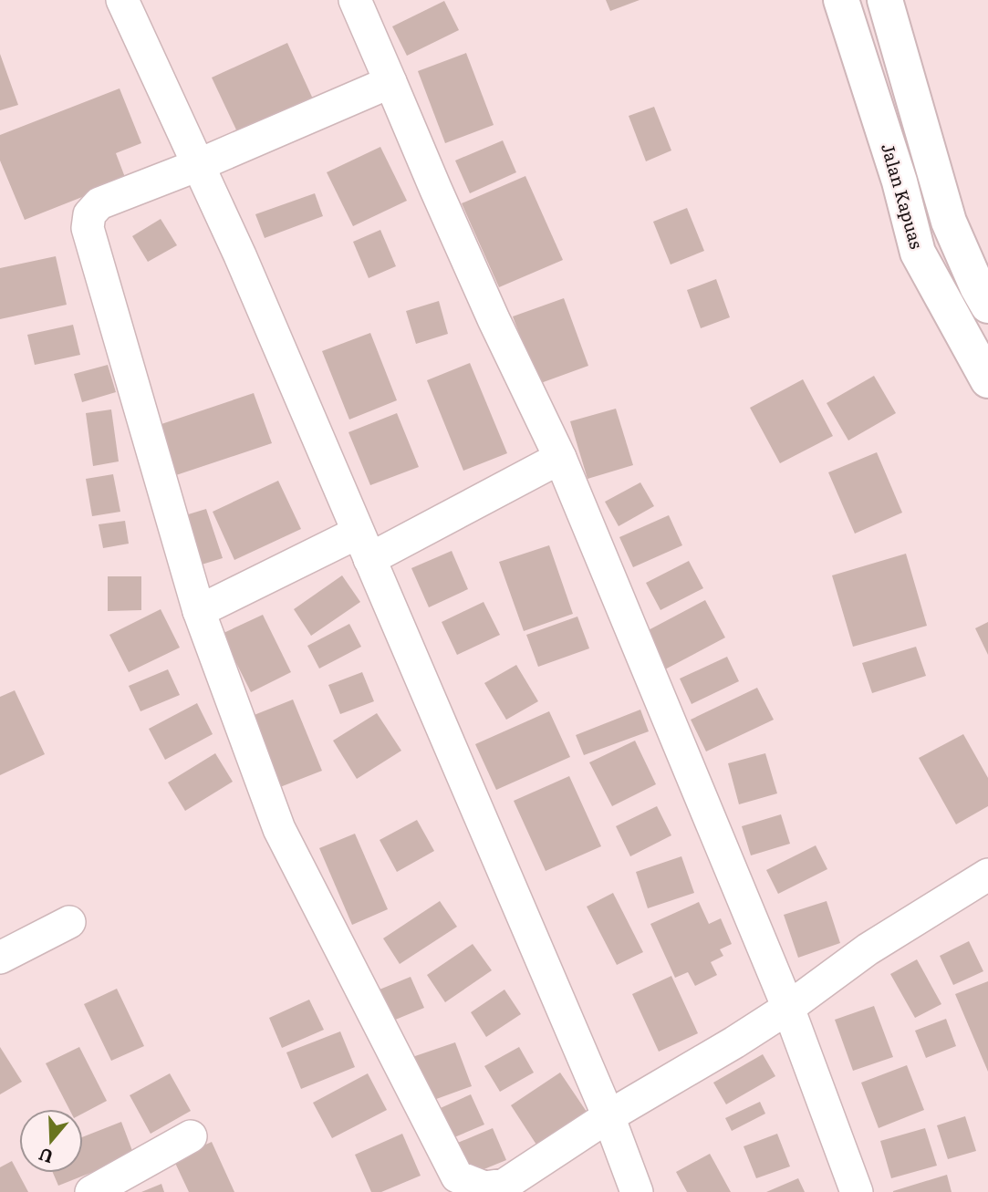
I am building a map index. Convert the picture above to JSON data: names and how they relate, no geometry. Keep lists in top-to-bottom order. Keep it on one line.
{"streets":{"street":["Jalan Kapuas"]},"north":"bottom"}
